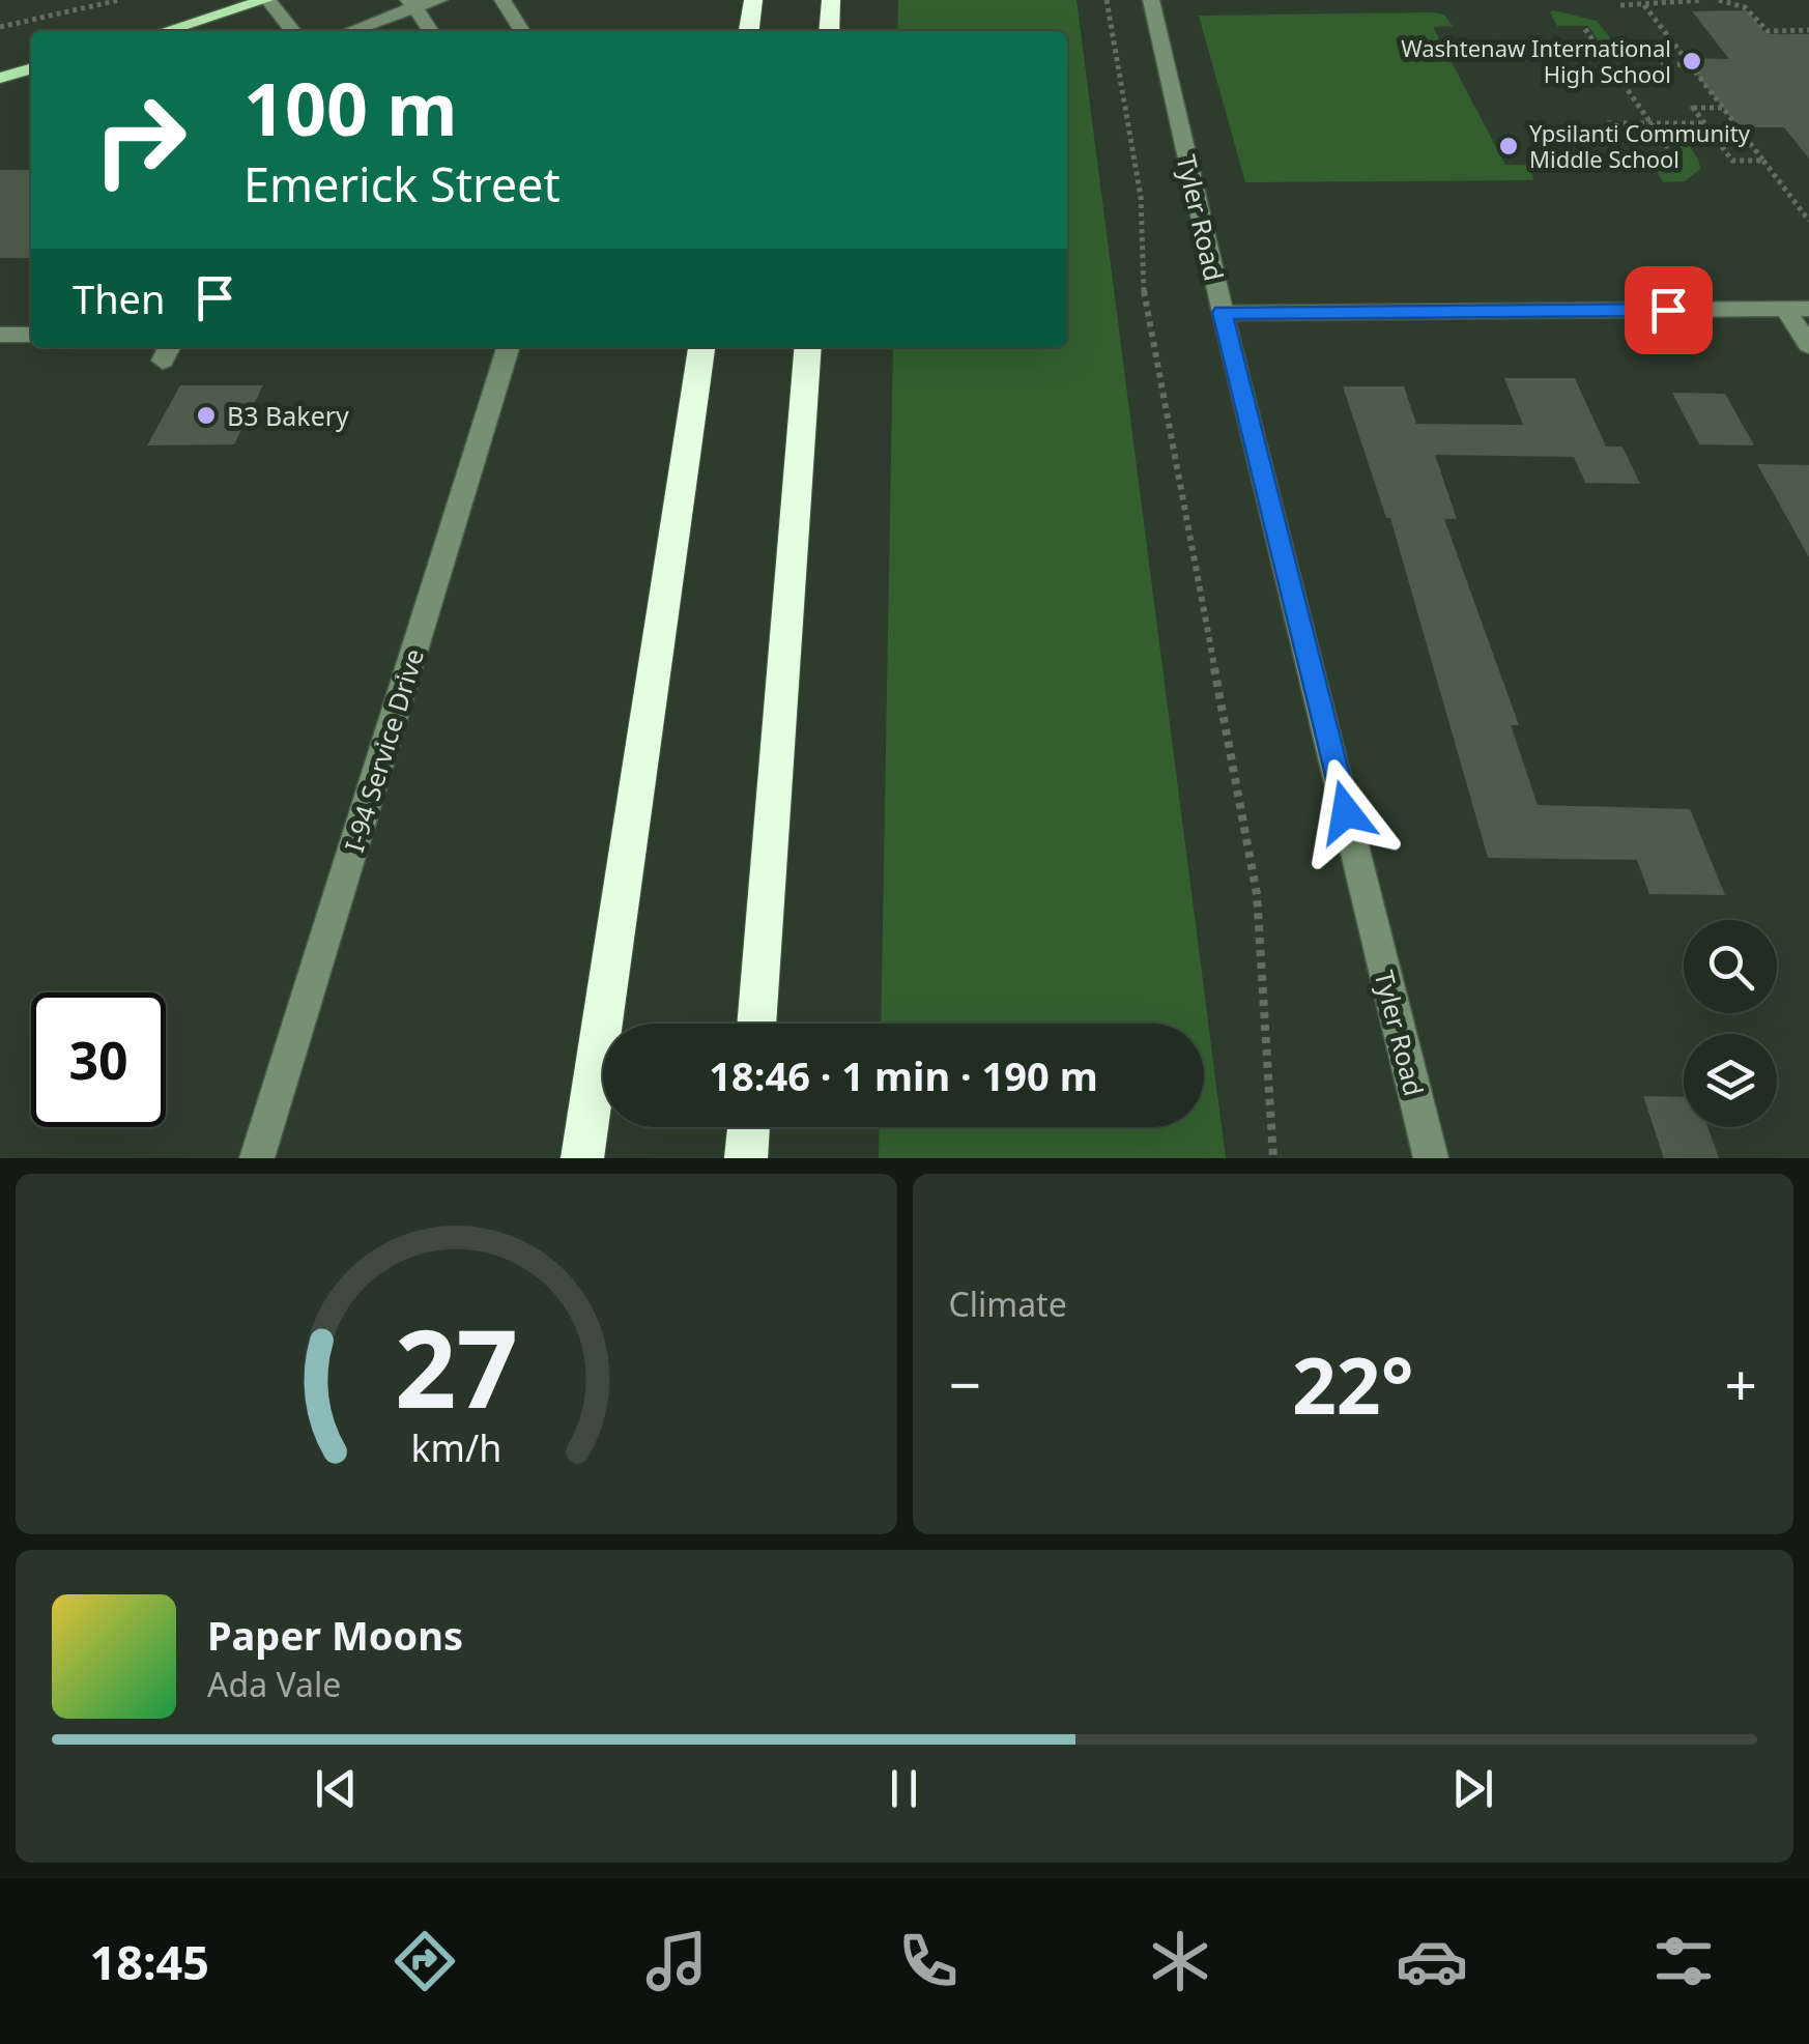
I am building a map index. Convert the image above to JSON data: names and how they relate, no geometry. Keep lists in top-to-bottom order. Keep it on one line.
{"streets":{"street":["Tyler Road","I-94 Service Drive"]},"places":["Washtenaw International High School","Ypsilanti Community Middle School","B3 Bakery"],"page":{"turn":["100 m","Emerick Street"],"then":"Then","limit":"30","trip":"18:46 · 1 min · 190 m","tile":"Climate","heat":["−","22°","+"],"song":["Paper Moons","Ada Vale"],"tabs":"18:45","gauge":["27","km/h"]}}
